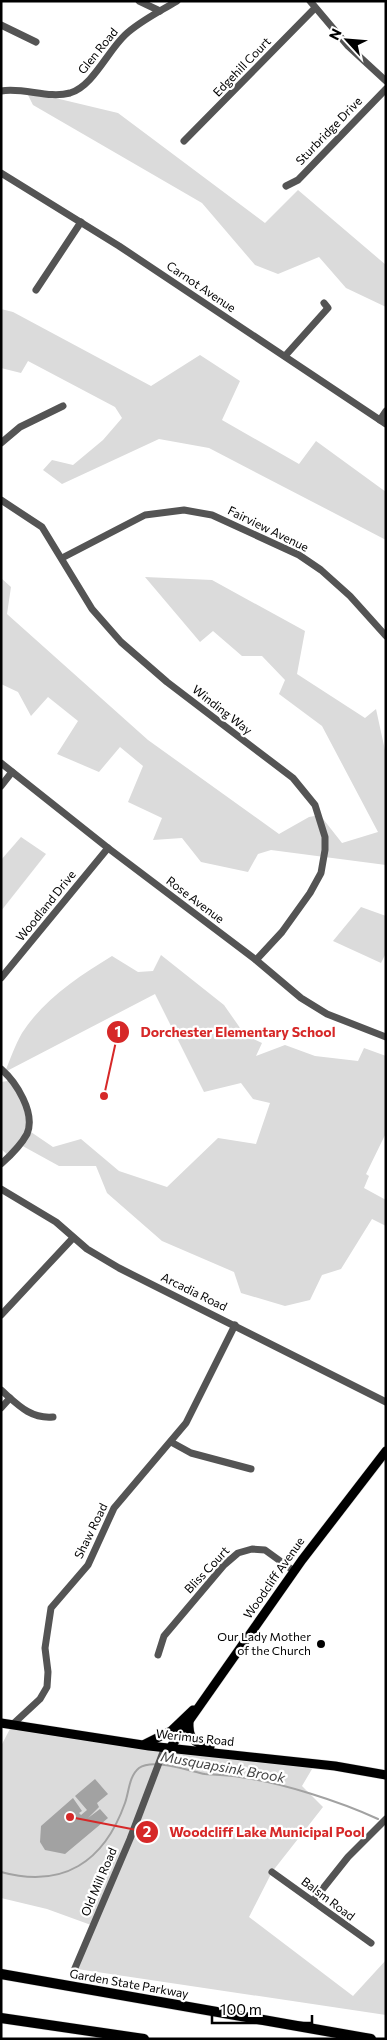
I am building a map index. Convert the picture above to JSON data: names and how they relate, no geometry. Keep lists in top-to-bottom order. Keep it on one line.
{"streets":{"highway":["Garden State Parkway"],"main road":["Woodcliff Avenue","Werimus Road"],"street":["Glen Road","Edgehill Court","Sturbridge Drive","Carnot Avenue","Fairview Avenue","Winding Way","Rose Avenue","Woodland Drive","Arcadia Road","Shaw Road","Bliss Court","Old Mill Road","Balsm Road"]},"crossings":[["Fairview Avenue","Winding Way"],["Winding Way","Rose Avenue"],["Rose Avenue","Woodland Drive"],["Arcadia Road","Shaw Road"],["Shaw Road","Werimus Road"],["Bliss Court","Woodcliff Avenue"],["Woodcliff Avenue","Werimus Road"],["Woodcliff Avenue","Old Mill Road"],["Werimus Road","Old Mill Road"]],"water":["Musquapsink Brook"],"places":["Dorchester Elementary School","Our Lady Mother of the Church","Woodcliff Lake Municipal Pool"],"scale_bar":"100 m","north":"top left"}
